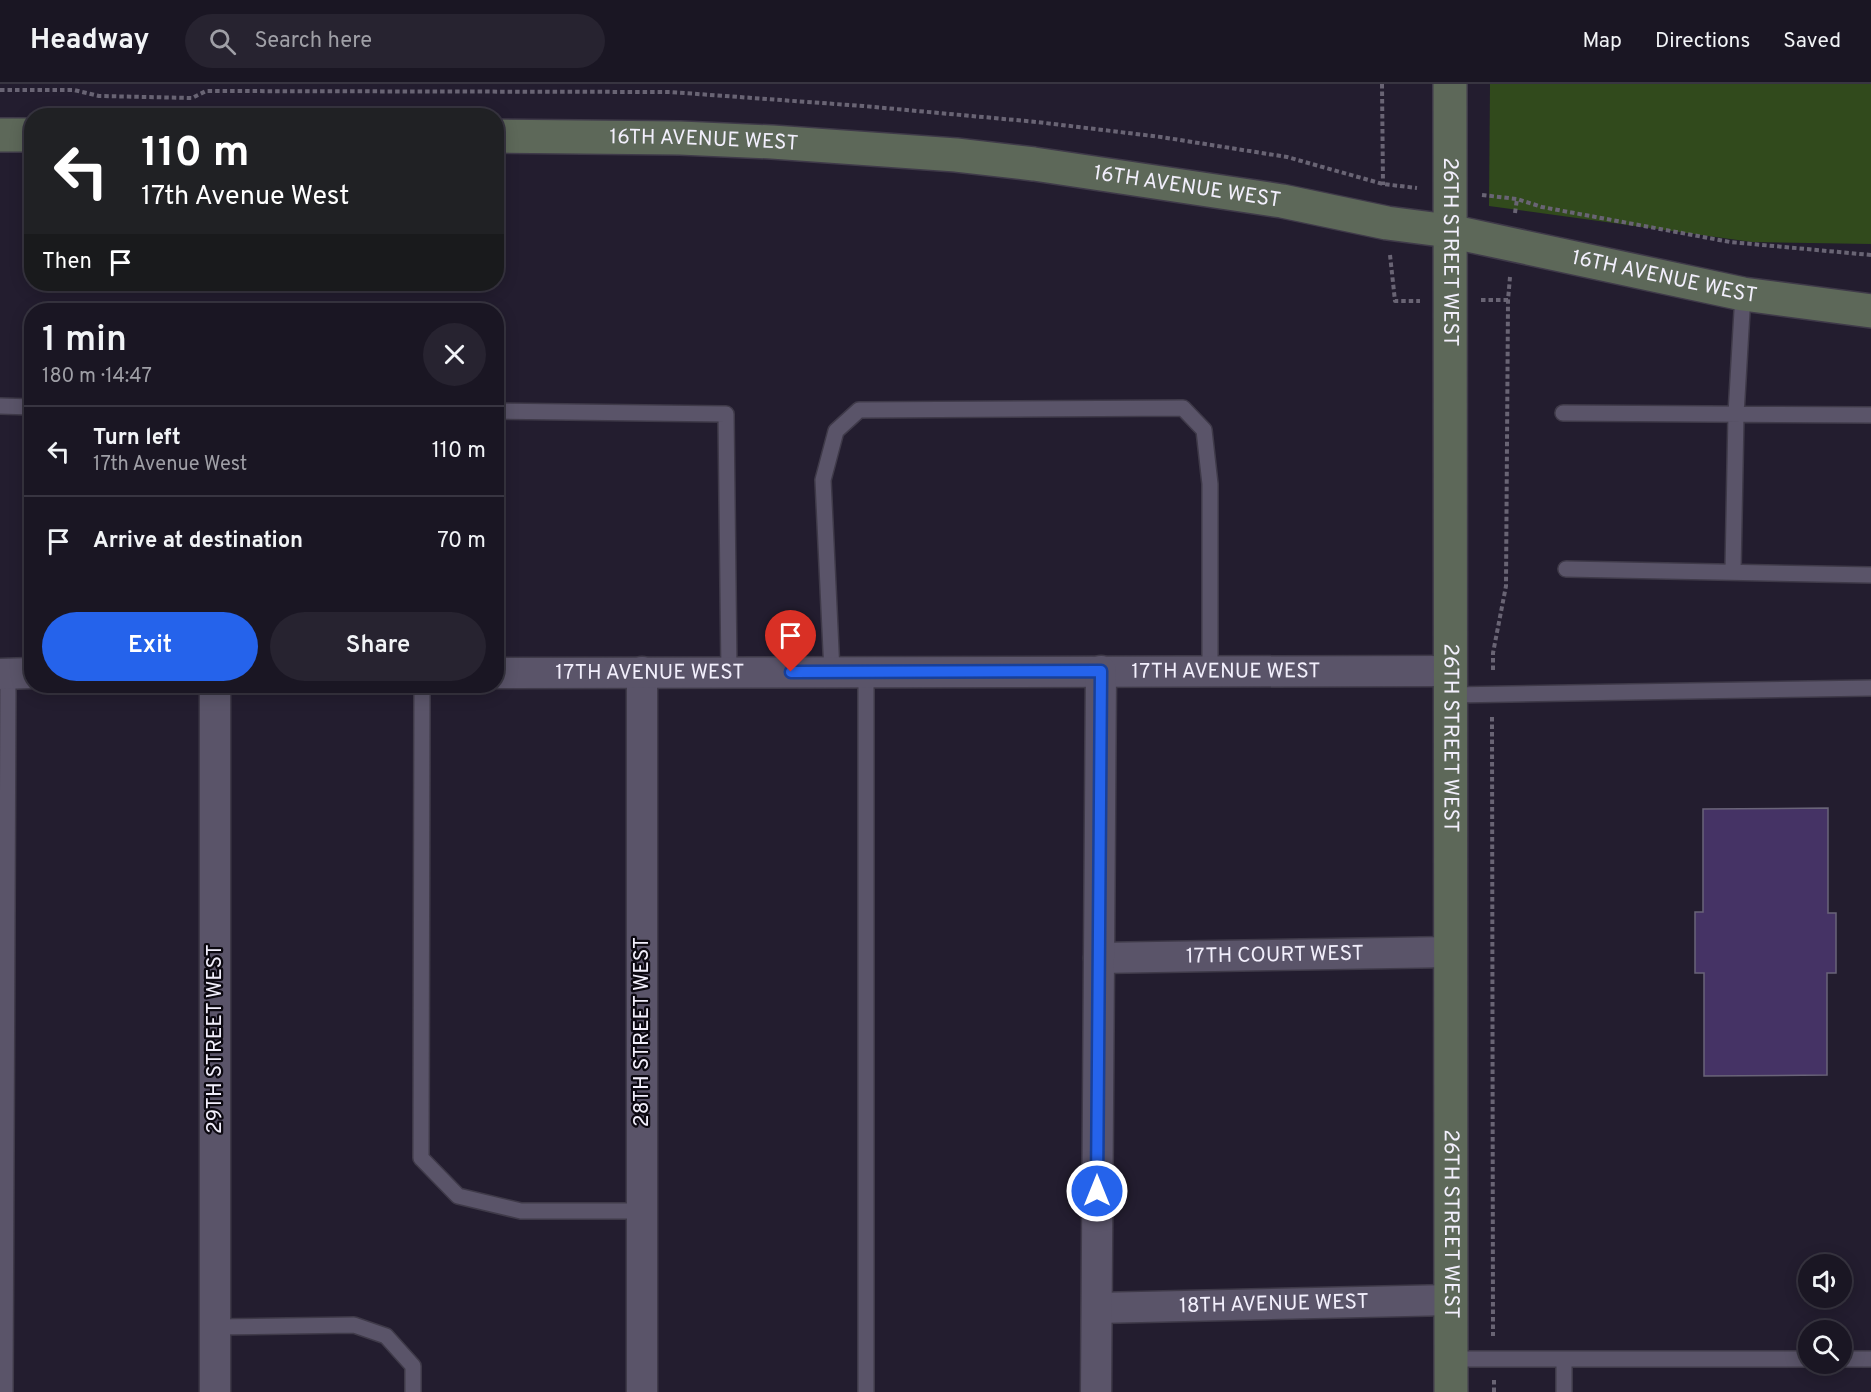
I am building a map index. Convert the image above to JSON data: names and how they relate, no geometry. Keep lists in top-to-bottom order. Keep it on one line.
{"streets":{"street":["16TH AVENUE WEST","26TH STREET WEST","17TH AVENUE WEST","17TH COURT WEST","28TH STREET WEST","29TH STREET WEST","18TH AVENUE WEST"]},"crossings":[["16TH AVENUE WEST","26TH STREET WEST"],["26TH STREET WEST","17TH AVENUE WEST"],["26TH STREET WEST","17TH COURT WEST"],["26TH STREET WEST","18TH AVENUE WEST"],["17TH AVENUE WEST","28TH STREET WEST"]],"page":{"header":"Headway","search":"Search here","nav":["Map","Directions","Saved"],"turn":["110 m","17th Avenue West"],"then":"Then","heading":["1 min","180 m · 14:47"],"list":[{"name":"Turn left","note":"17th Avenue West","value":"110 m"},{"name":"Arrive at destination","value":"70 m"}],"buttons":["Exit","Share"]}}
